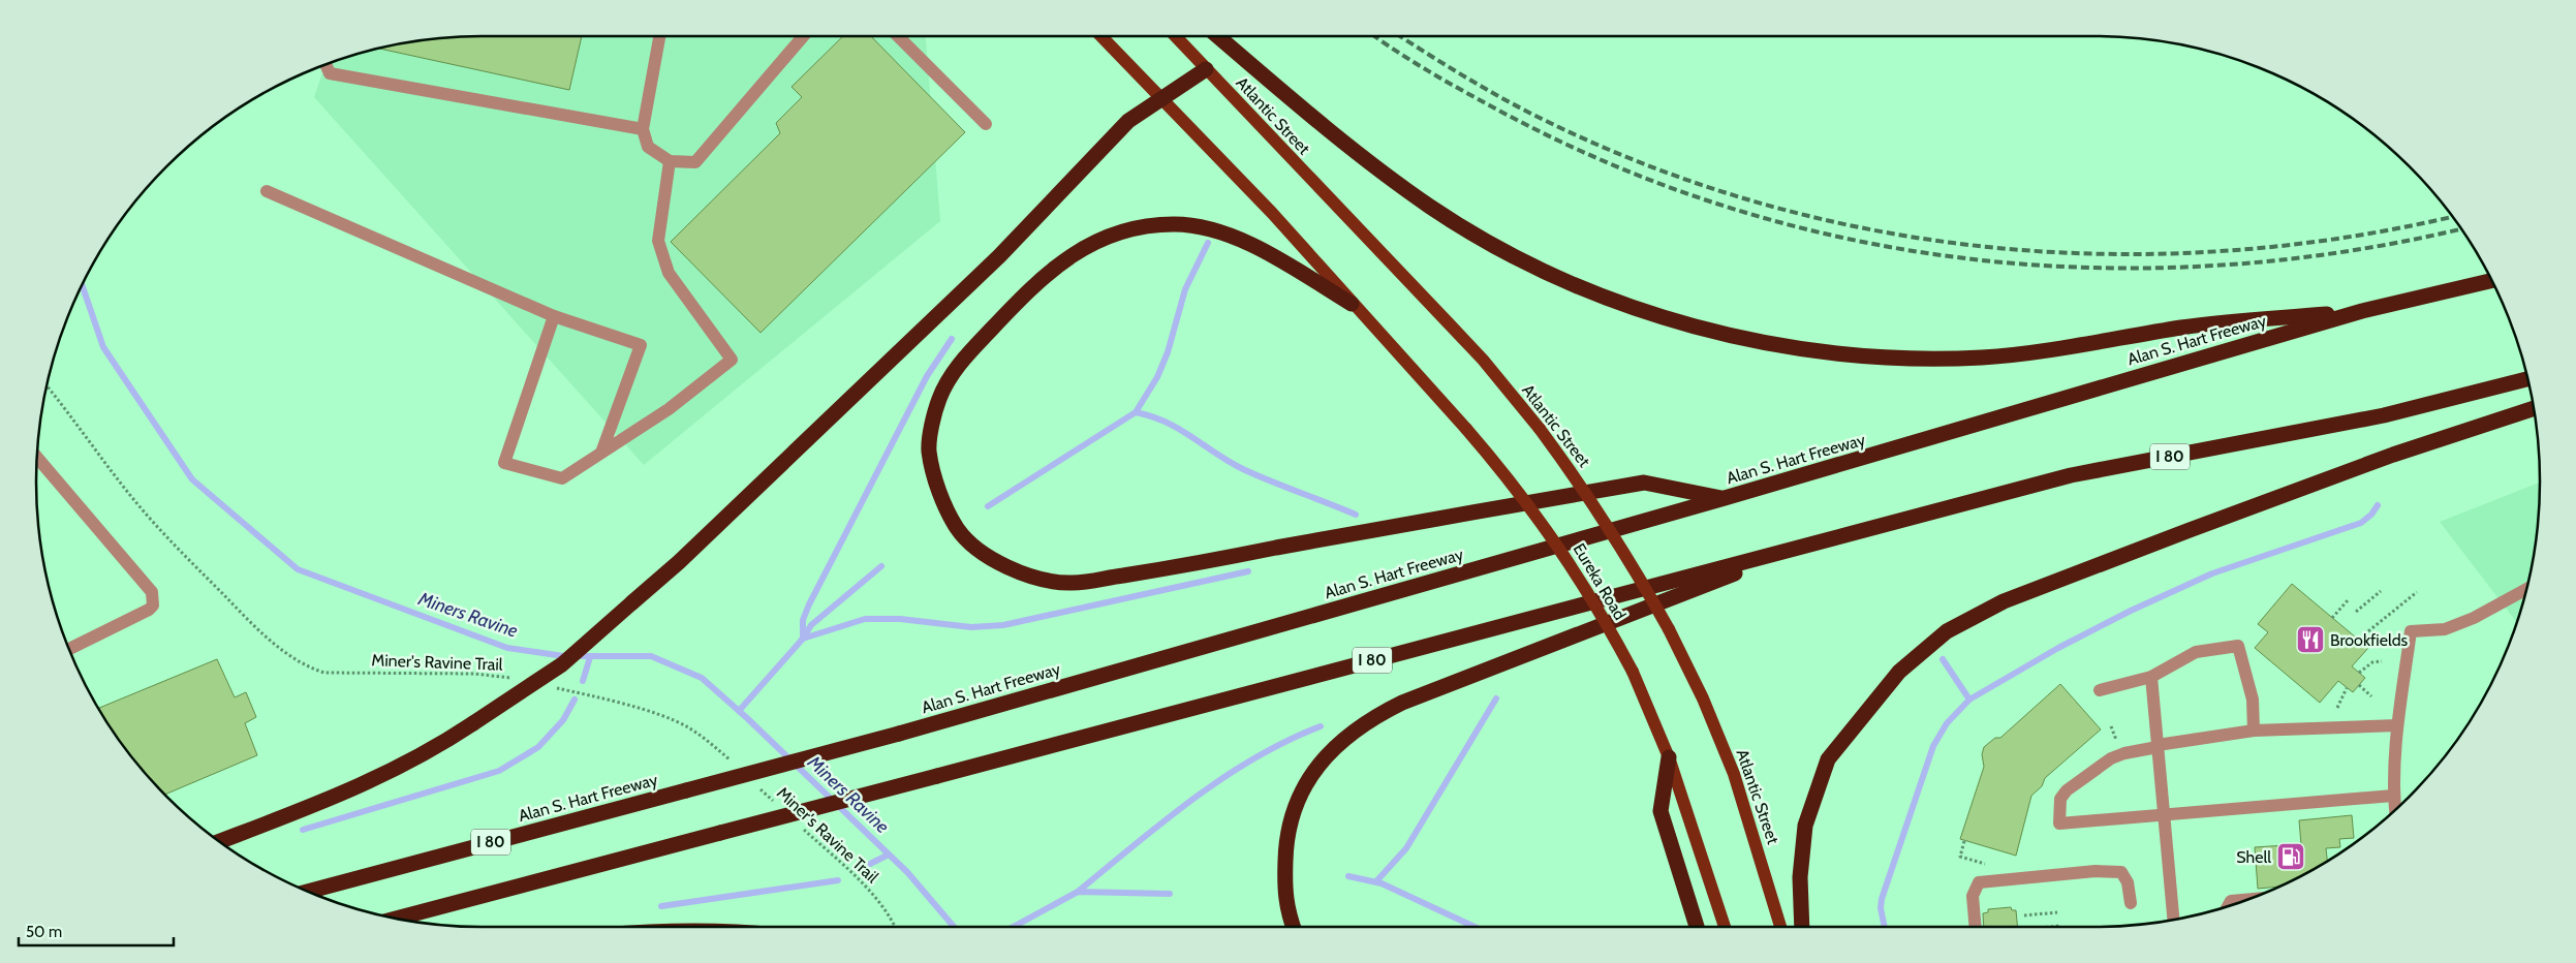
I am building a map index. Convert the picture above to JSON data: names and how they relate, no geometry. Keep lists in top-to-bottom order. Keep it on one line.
{"streets":{"highway":["Alan S. Hart Freeway","I 80"],"main road":["Atlantic Street","Eureka Road"],"path":["Miner's Ravine Trail"]},"water":["Miners Ravine"],"places":{"restaurant":["Brookfields"],"fuel station":["Shell"]},"scale_bar":"50 m"}
